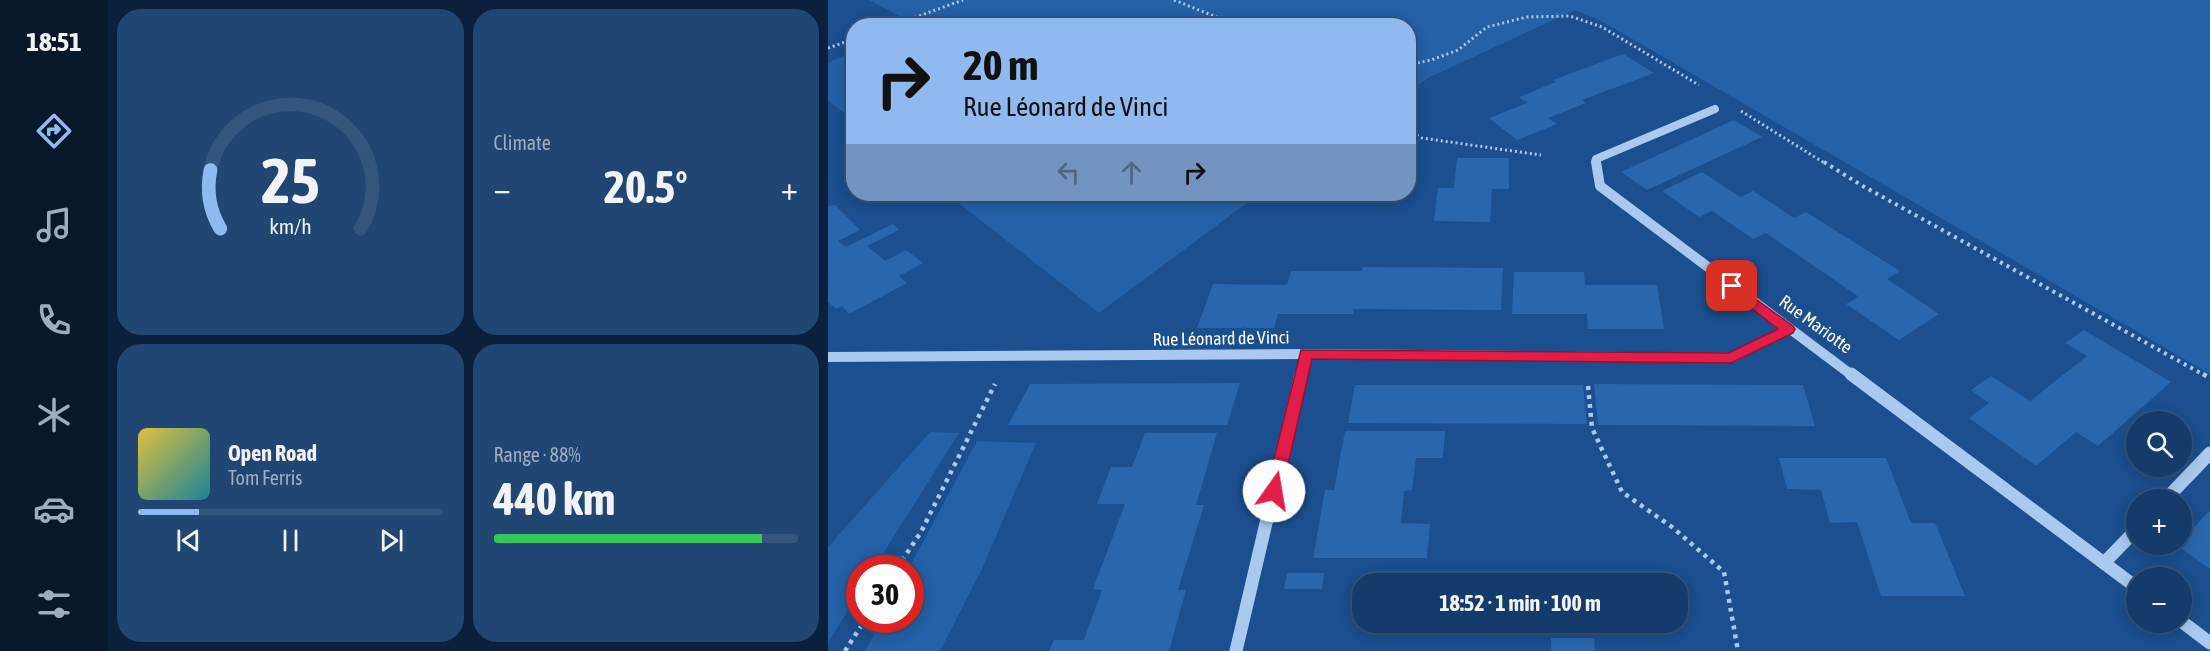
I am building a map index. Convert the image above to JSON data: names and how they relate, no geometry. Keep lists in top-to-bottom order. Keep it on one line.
{"streets":{"street":["Rue Mariotte","Rue Léonard de Vinci"]},"crossings":[["Rue Mariotte","Rue Léonard de Vinci"]],"page":{"tabs":"18:51","tile":["Climate",["Range · 88%","440 km"]],"turn":["20 m","Rue Léonard de Vinci"],"heat":["−","20.5°","+"],"map_buttons":["+","−"],"song":["Open Road","Tom Ferris"],"limit":"30","trip":"18:52 · 1 min · 100 m","gauge":["25","km/h"]}}
